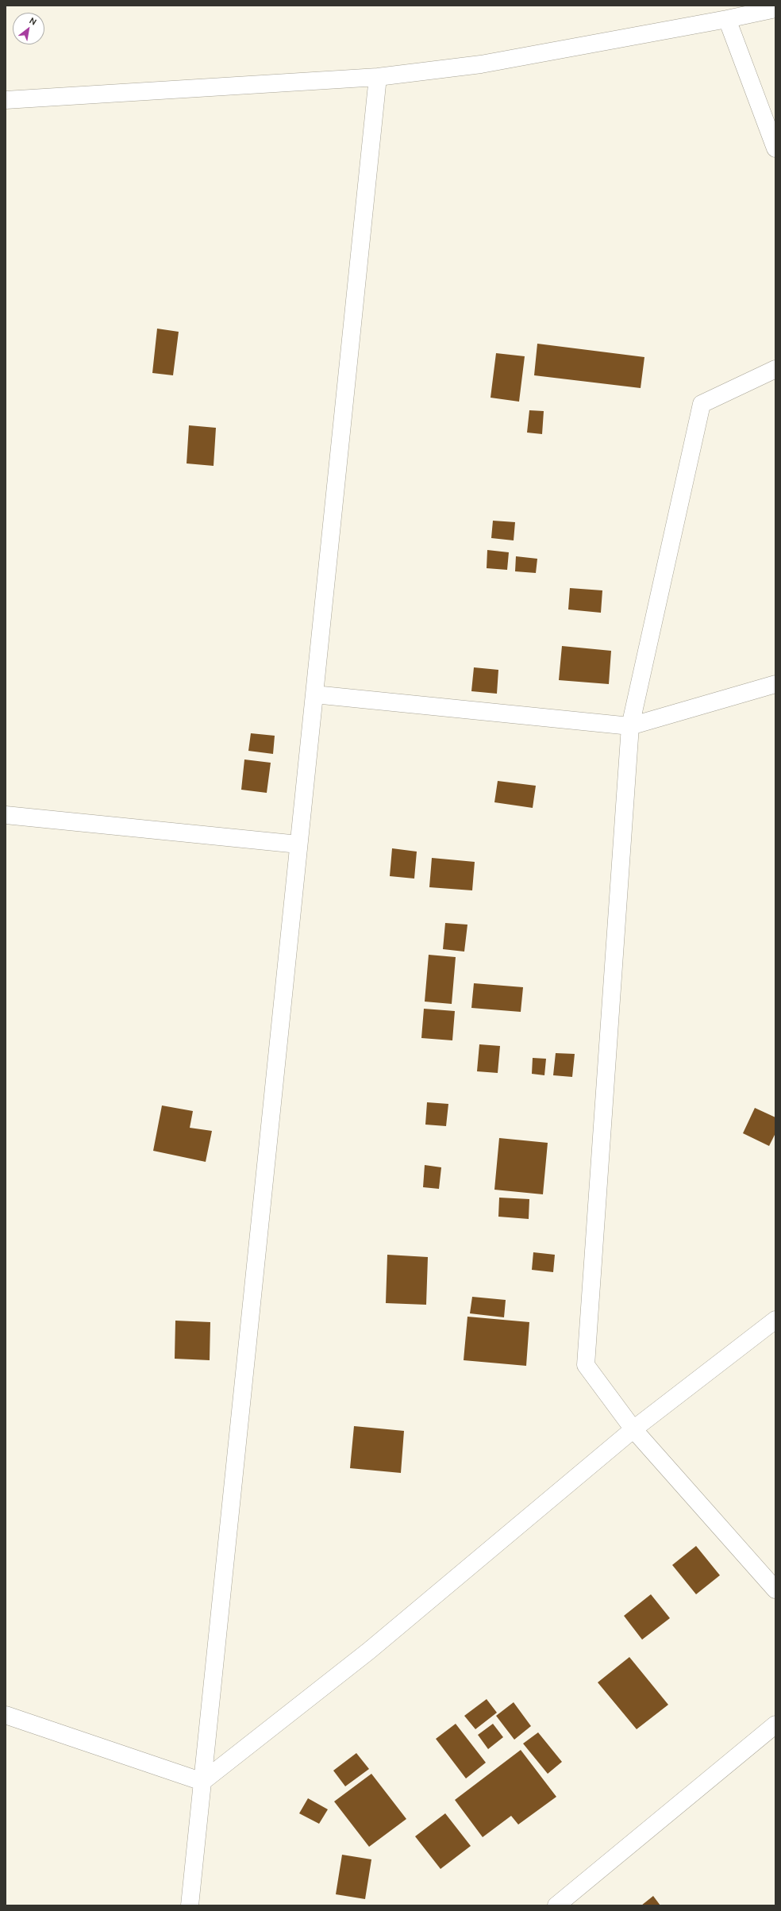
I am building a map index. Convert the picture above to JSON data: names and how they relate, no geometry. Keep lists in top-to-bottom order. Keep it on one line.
{"north":"top right"}
